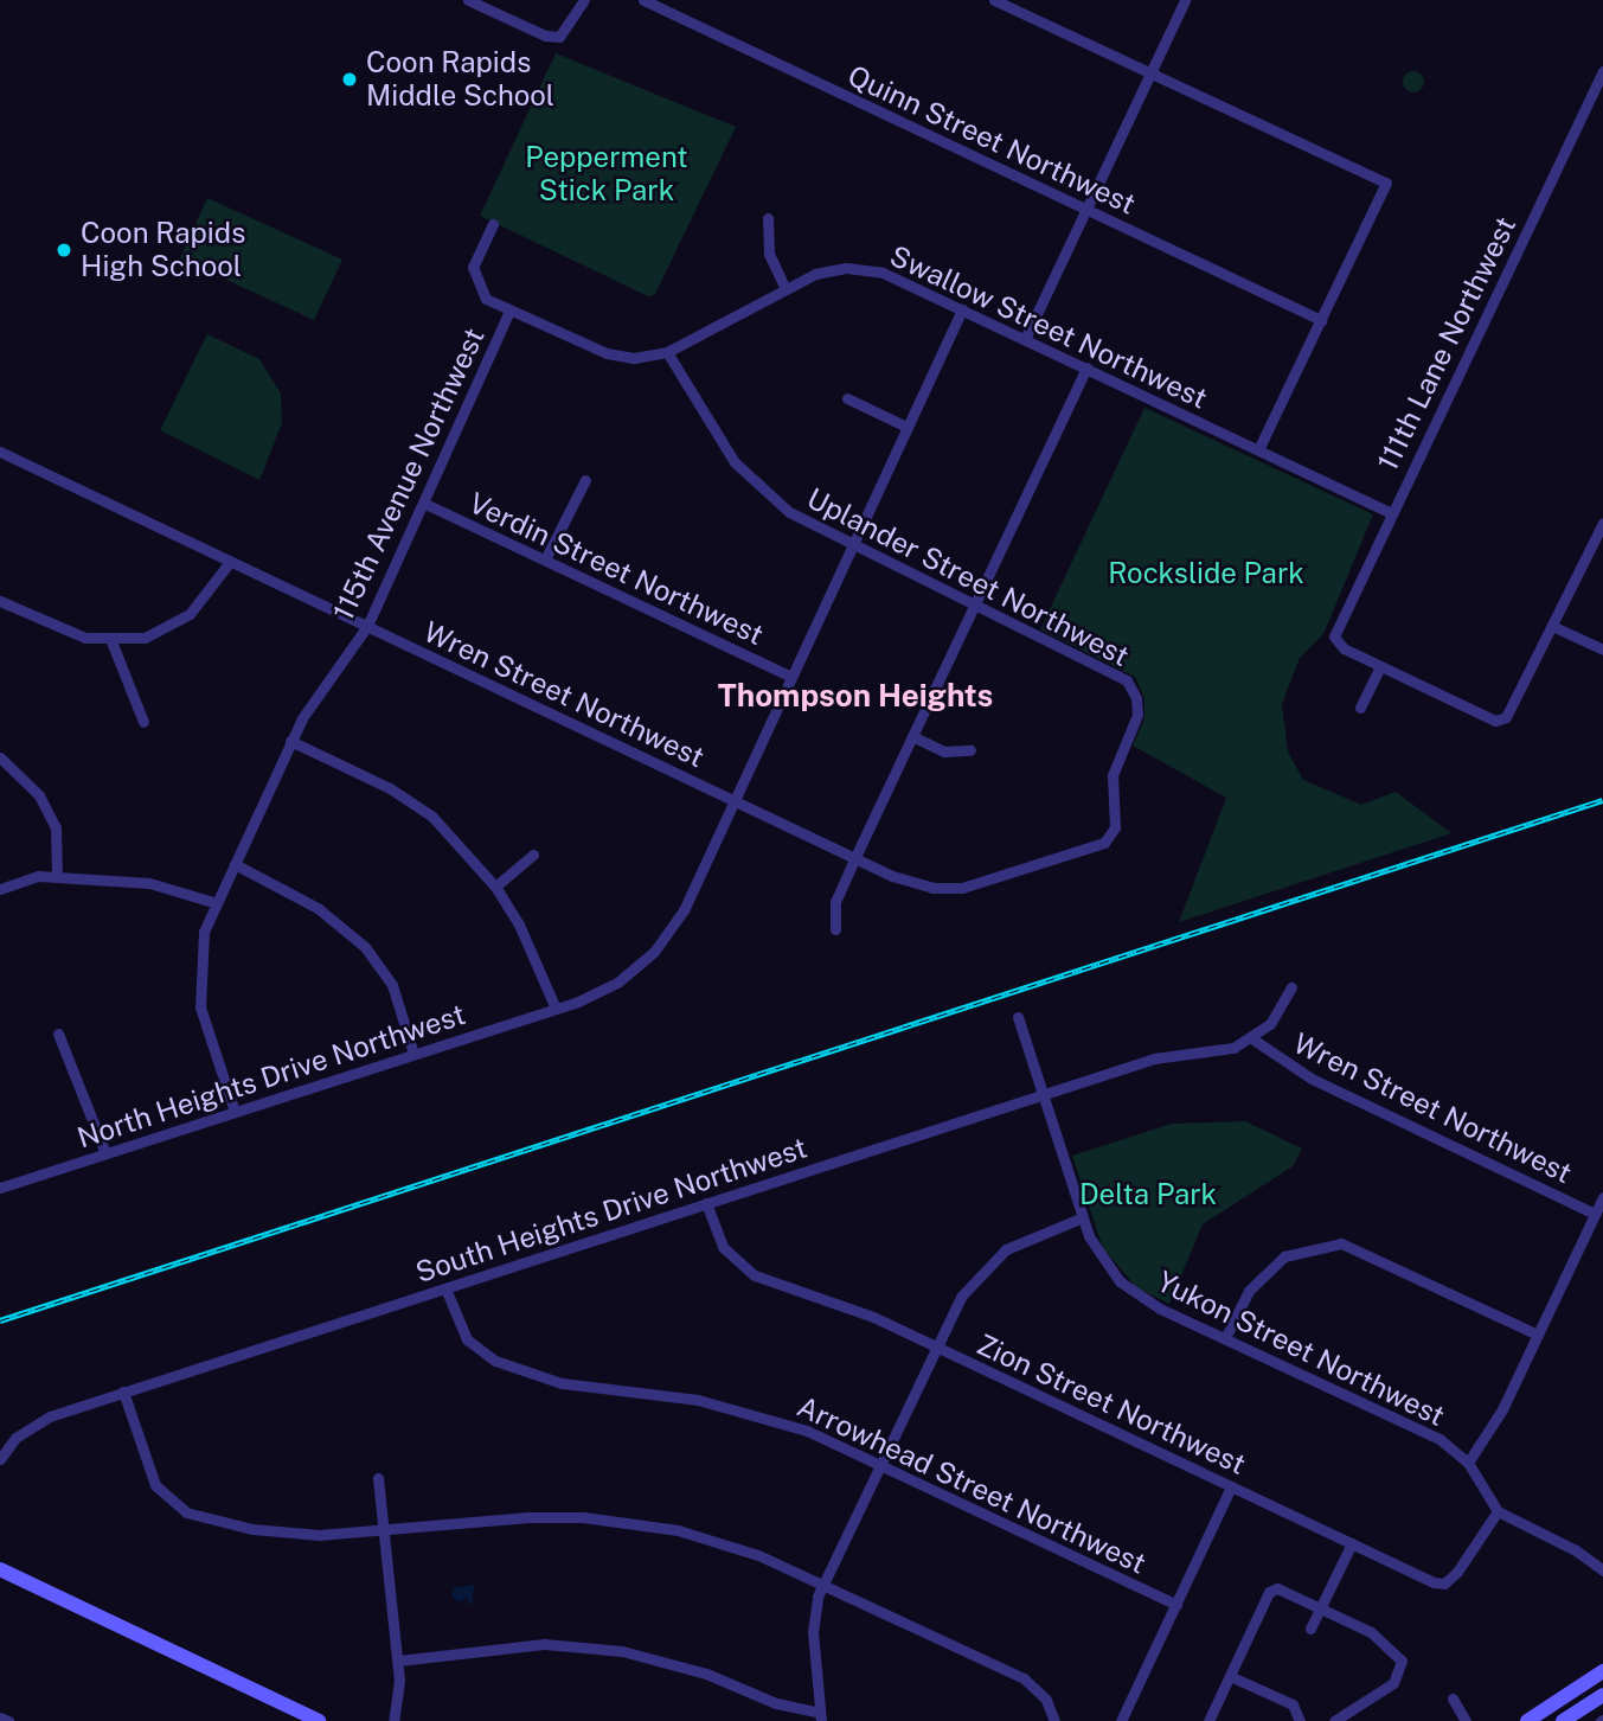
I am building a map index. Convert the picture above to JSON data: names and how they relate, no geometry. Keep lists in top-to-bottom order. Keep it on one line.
{"streets":{"street":["Quinn Street Northwest","Swallow Street Northwest","111th Lane Northwest","115th Avenue Northwest","Verdin Street Northwest","Uplander Street Northwest","Wren Street Northwest","North Heights Drive Northwest","South Heights Drive Northwest","Yukon Street Northwest","Zion Street Northwest","Arrowhead Street Northwest"]},"crossings":[["Swallow Street Northwest","111th Lane Northwest"],["Swallow Street Northwest","115th Avenue Northwest"],["Swallow Street Northwest","Uplander Street Northwest"],["Swallow Street Northwest","North Heights Drive Northwest"],["115th Avenue Northwest","Verdin Street Northwest"],["115th Avenue Northwest","Wren Street Northwest"],["115th Avenue Northwest","North Heights Drive Northwest"],["Verdin Street Northwest","North Heights Drive Northwest"],["Uplander Street Northwest","Wren Street Northwest"],["Uplander Street Northwest","North Heights Drive Northwest"],["Wren Street Northwest","North Heights Drive Northwest"],["Wren Street Northwest","South Heights Drive Northwest"],["South Heights Drive Northwest","Yukon Street Northwest"],["South Heights Drive Northwest","Zion Street Northwest"],["South Heights Drive Northwest","Arrowhead Street Northwest"],["Yukon Street Northwest","Zion Street Northwest"]],"districts":["Thompson Heights"],"parks":["Pepperment Stick Park","Rockslide Park","Delta Park"],"places":["Coon Rapids Middle School","Coon Rapids High School"]}
